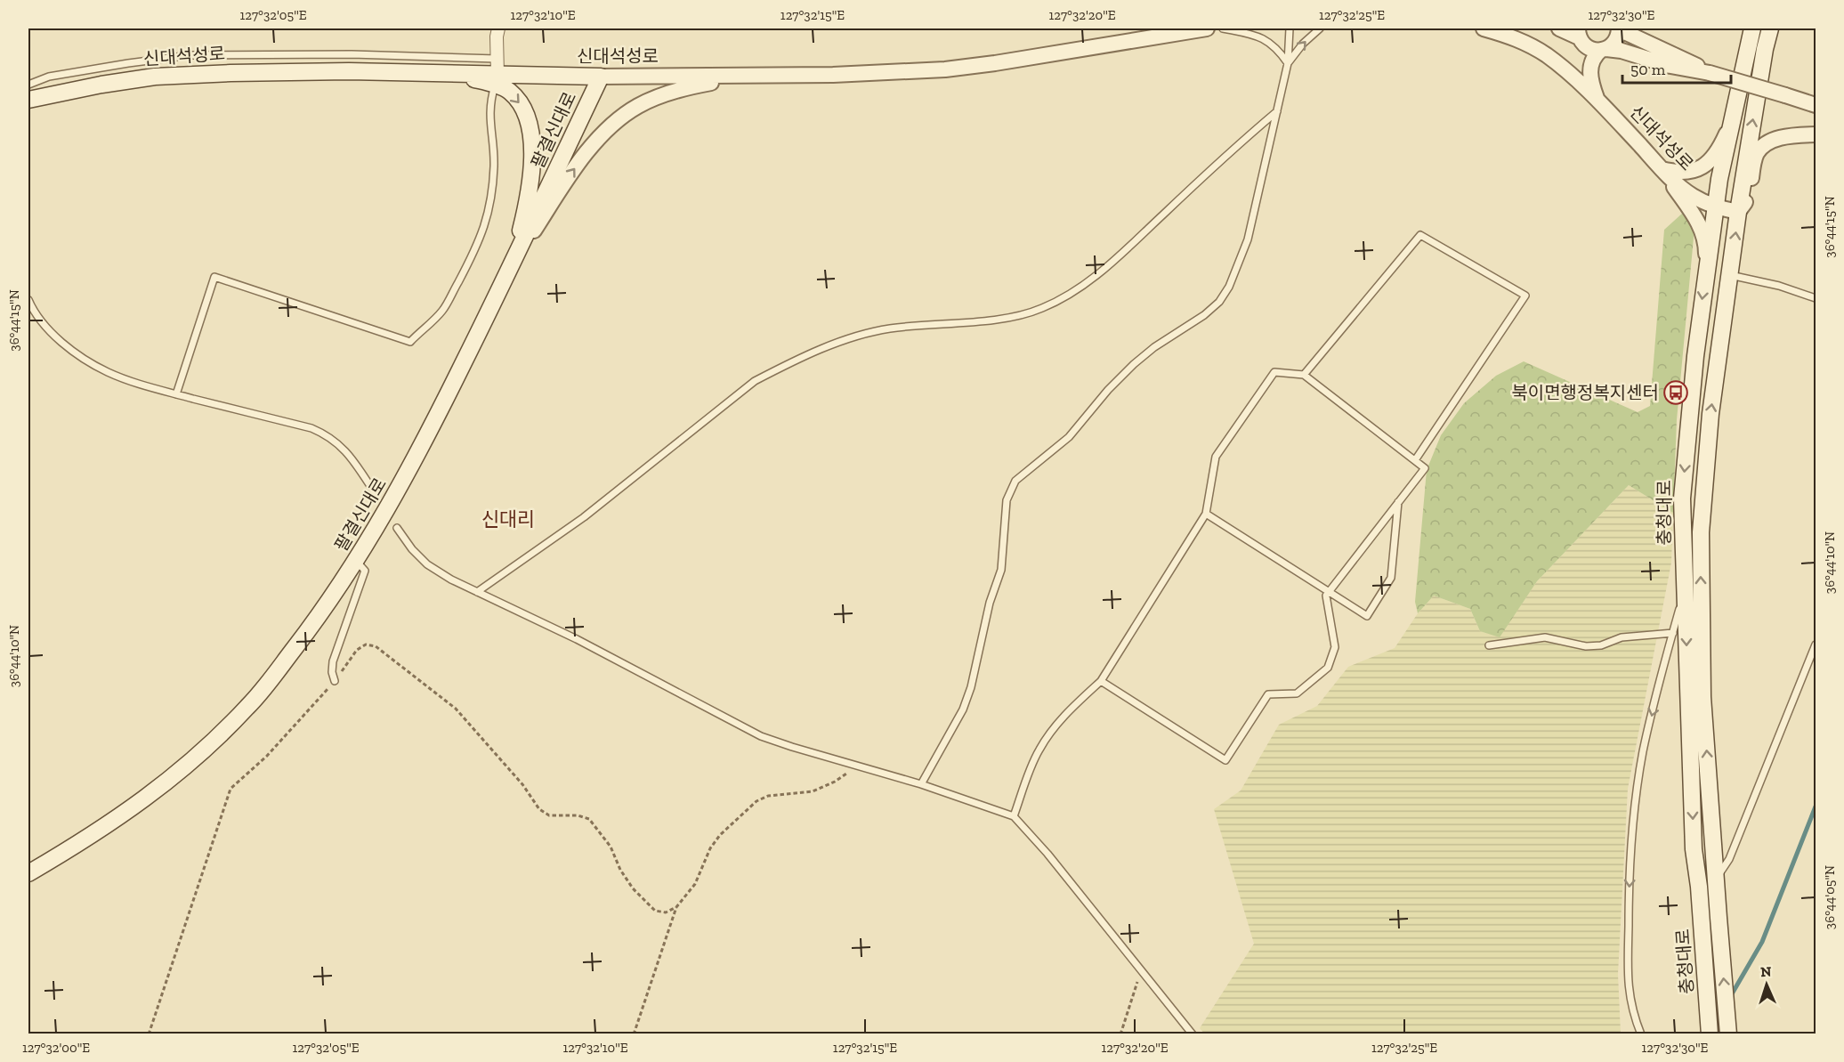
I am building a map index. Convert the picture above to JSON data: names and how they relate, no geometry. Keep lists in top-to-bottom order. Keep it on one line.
{"streets":{"main road":["신대석성로","팔결신대로","충청대로"]},"crossings":[["신대석성로","팔결신대로"],["신대석성로","충청대로"]],"districts":["신대리"],"places":{"bus stop":["북이면행정복지센터"]},"scale_bar":"50 m","north":"top","coordinates":["127°32'05\"E","127°32'10\"E","127°32'15\"E","127°32'20\"E","127°32'25\"E","127°32'30\"E","36°44'15\"N","36°44'10\"N","36°44'05\"N","127°32'00\"E"]}
